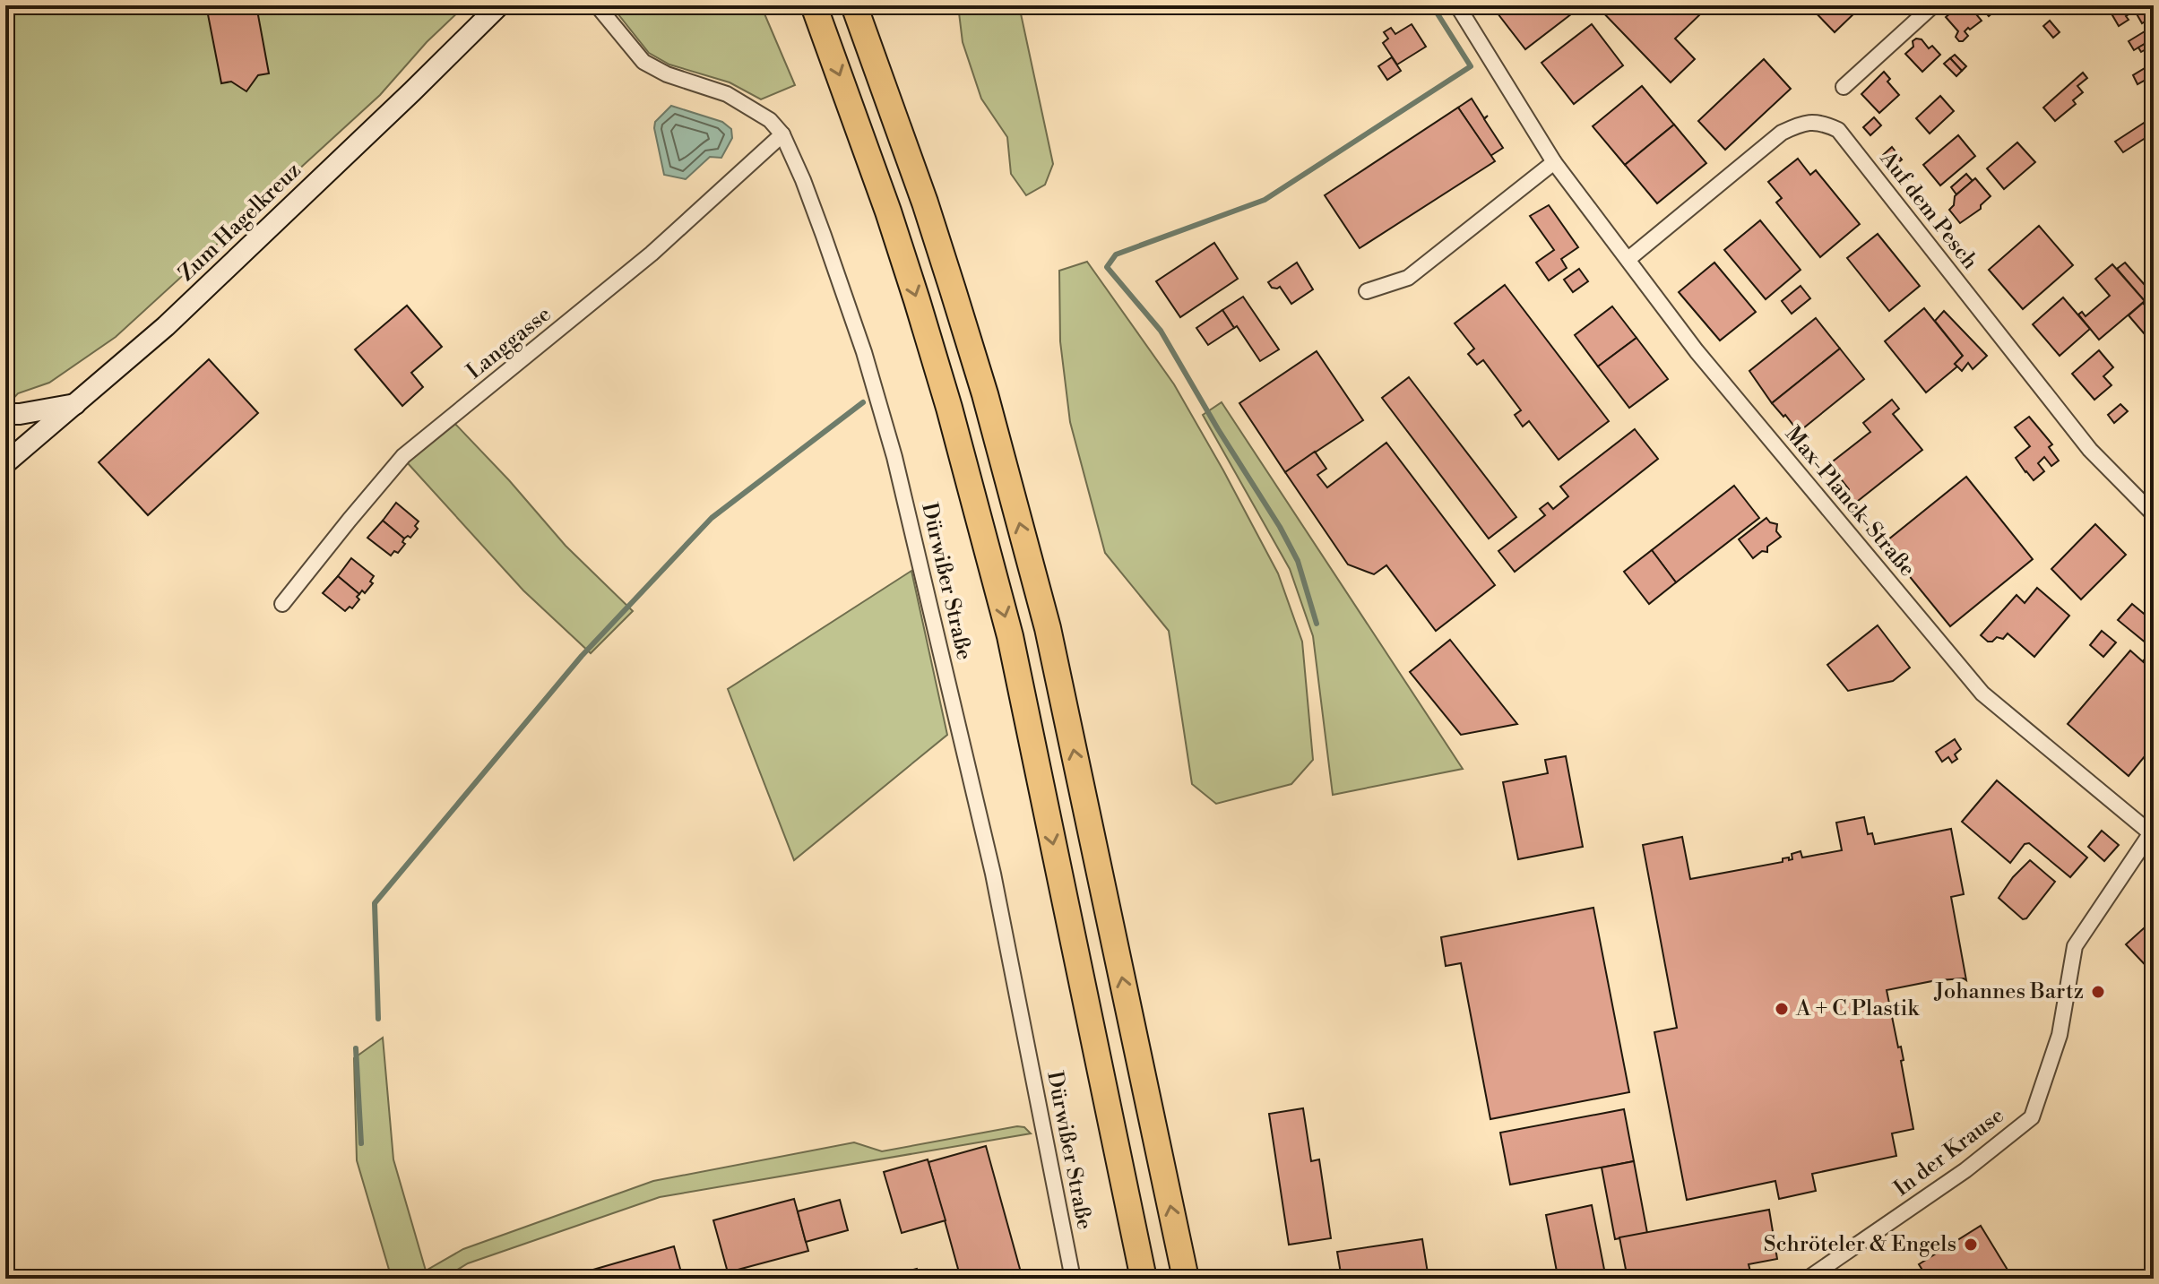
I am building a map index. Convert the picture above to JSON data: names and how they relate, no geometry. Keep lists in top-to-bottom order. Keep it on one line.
{"streets":{"street":["Auf dem Pesch","Zum Hagelkreuz","Langgasse","Max-Planck-Straße","Dürwißer Straße","In der Krause"]},"crossings":[["Auf dem Pesch","Max-Planck-Straße"],["Langgasse","Dürwißer Straße"],["Max-Planck-Straße","In der Krause"]],"places":["Johannes Bartz","A + C Plastik","Schröteler & Engels"]}
